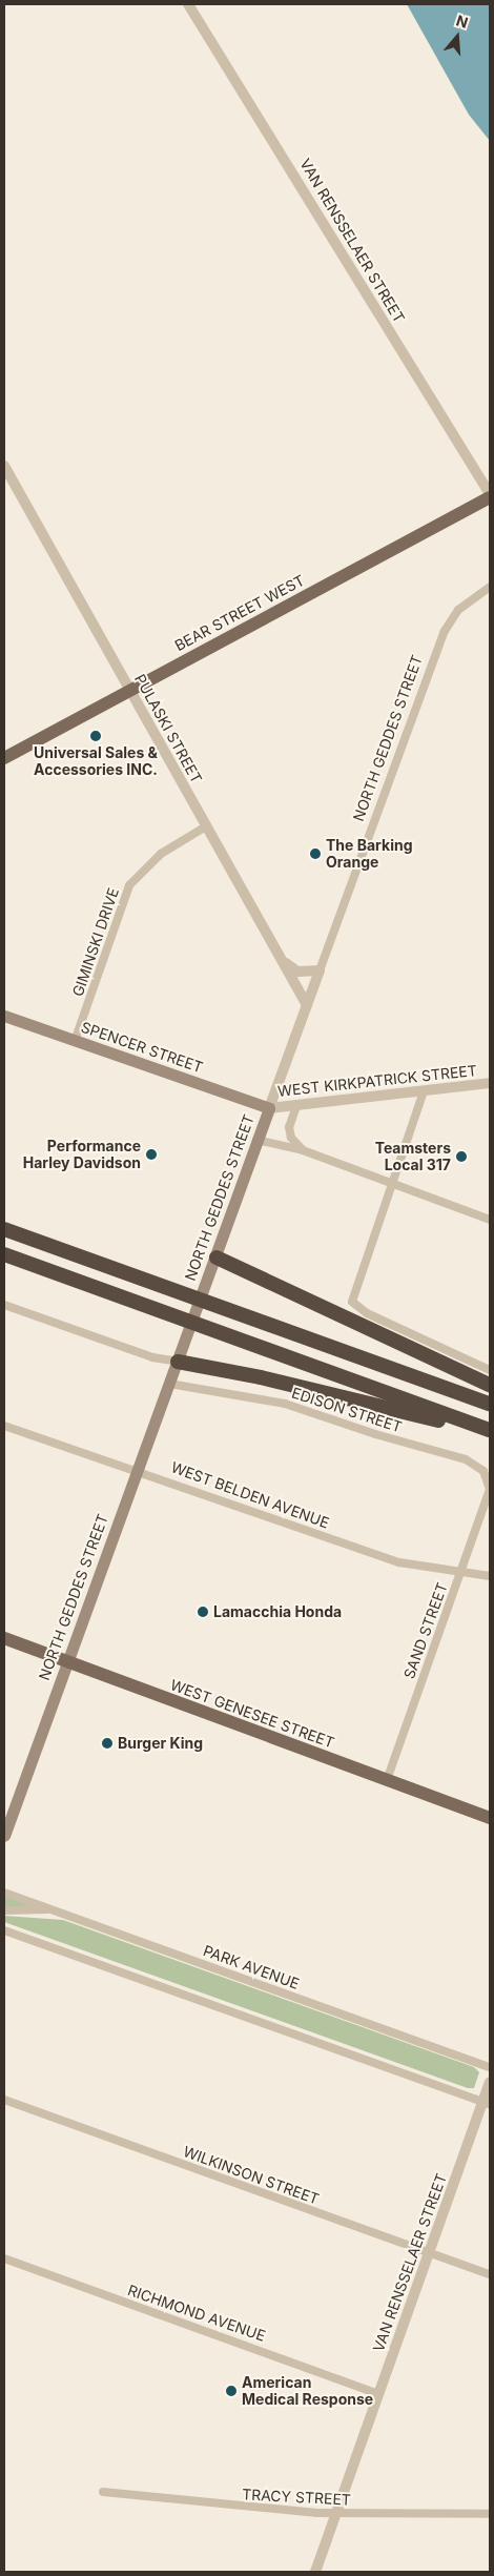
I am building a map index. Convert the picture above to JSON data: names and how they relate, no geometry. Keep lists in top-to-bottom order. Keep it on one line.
{"streets":{"main road":["BEAR STREET WEST","NORTH GEDDES STREET","SPENCER STREET","WEST GENESEE STREET"],"street":["VAN RENSSELAER STREET","PULASKI STREET","GIMINSKI DRIVE","WEST KIRKPATRICK STREET","EDISON STREET","WEST BELDEN AVENUE","SAND STREET","PARK AVENUE","WILKINSON STREET","RICHMOND AVENUE","TRACY STREET"]},"crossings":[["VAN RENSSELAER STREET","BEAR STREET WEST"],["VAN RENSSELAER STREET","WILKINSON STREET"],["VAN RENSSELAER STREET","RICHMOND AVENUE"],["VAN RENSSELAER STREET","TRACY STREET"],["BEAR STREET WEST","PULASKI STREET"],["PULASKI STREET","NORTH GEDDES STREET"],["PULASKI STREET","GIMINSKI DRIVE"],["NORTH GEDDES STREET","SPENCER STREET"],["NORTH GEDDES STREET","WEST KIRKPATRICK STREET"],["NORTH GEDDES STREET","EDISON STREET"],["NORTH GEDDES STREET","WEST BELDEN AVENUE"],["NORTH GEDDES STREET","WEST GENESEE STREET"],["GIMINSKI DRIVE","SPENCER STREET"],["SPENCER STREET","WEST KIRKPATRICK STREET"],["EDISON STREET","SAND STREET"],["WEST BELDEN AVENUE","SAND STREET"],["SAND STREET","WEST GENESEE STREET"]],"places":["Universal Sales & Accessories INC.","The Barking Orange","Performance Harley Davidson","Teamsters Local 317","Lamacchia Honda","Burger King","American Medical Response"],"north":"top"}
